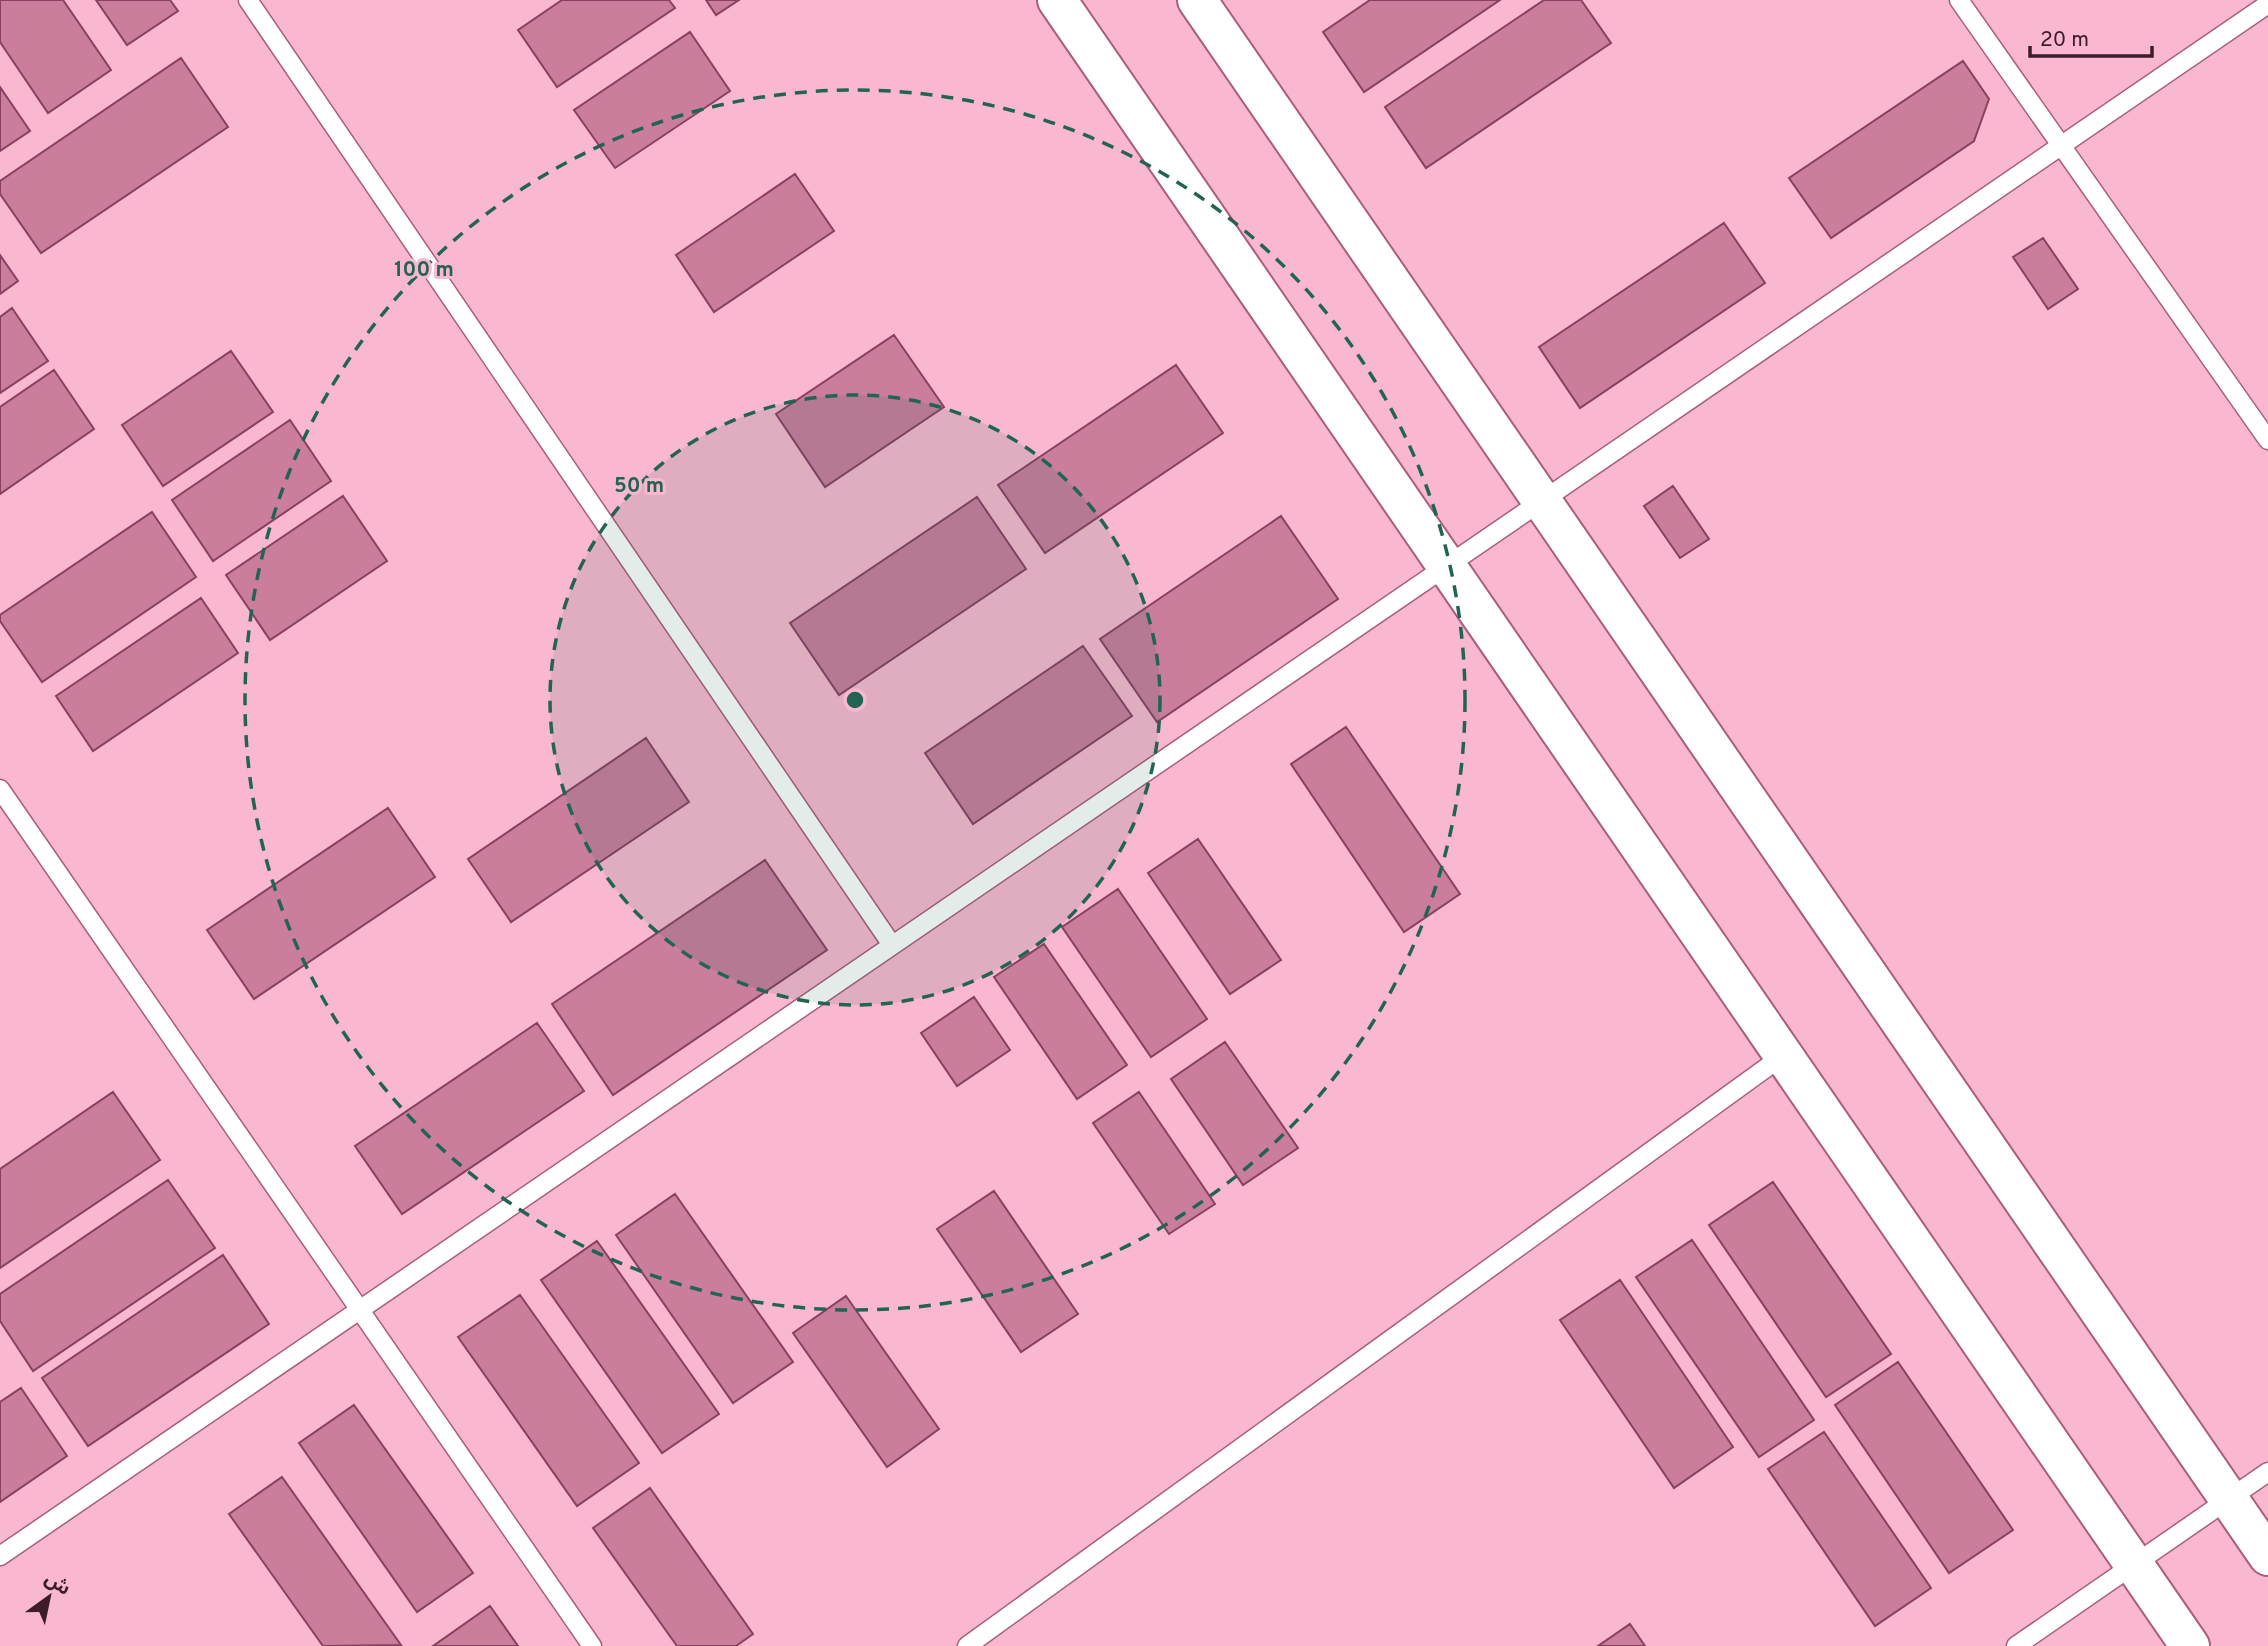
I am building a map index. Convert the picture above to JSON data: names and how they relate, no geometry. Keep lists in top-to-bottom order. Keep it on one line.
{"scale_bar":"20 m","north":"top right","rings":["100 m","50 m"]}
